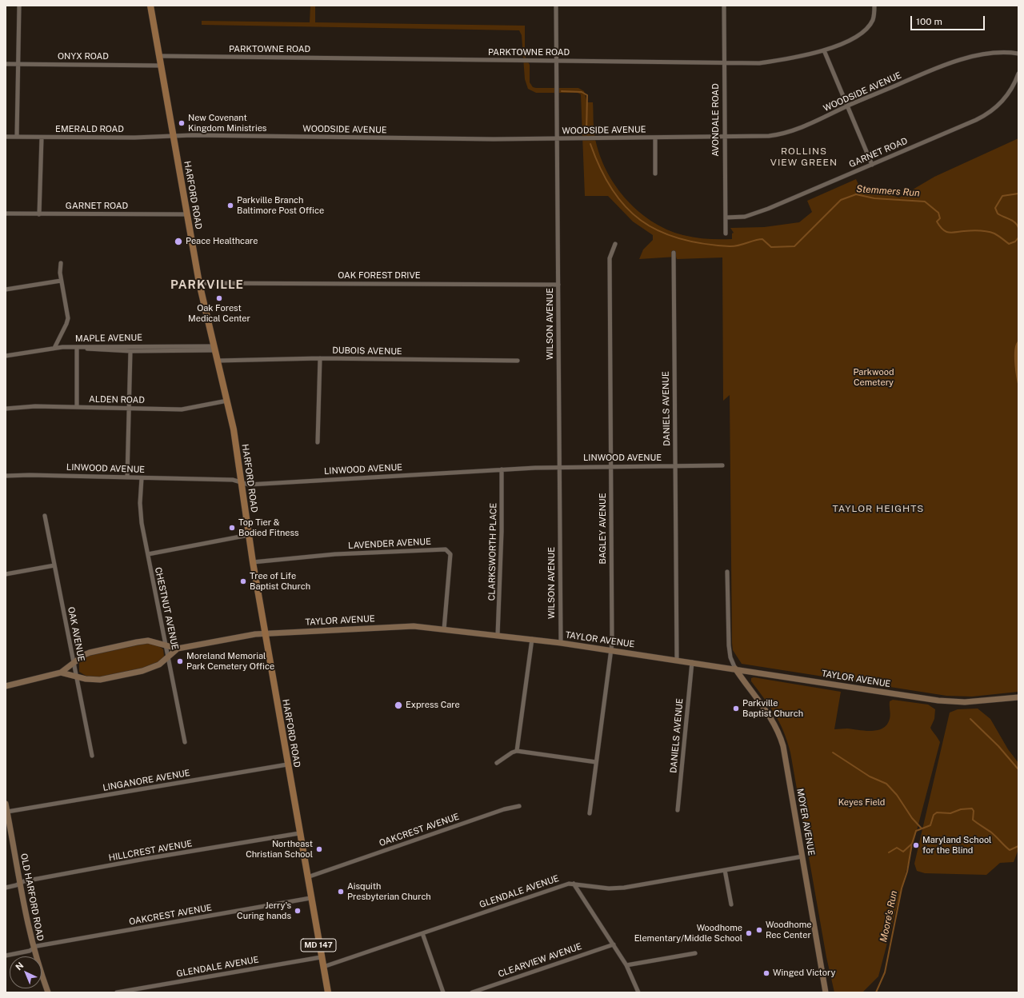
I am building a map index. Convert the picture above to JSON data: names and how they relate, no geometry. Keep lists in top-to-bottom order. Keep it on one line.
{"streets":{"main road":["HARFORD ROAD","TAYLOR AVENUE","MOYER AVENUE","OLD HARFORD ROAD","MD 147"],"street":["PARKTOWNE ROAD","ONYX ROAD","WOODSIDE AVENUE","AVONDALE ROAD","EMERALD ROAD","GARNET ROAD","OAK FOREST DRIVE","WILSON AVENUE","MAPLE AVENUE","DUBOIS AVENUE","ALDEN ROAD","DANIELS AVENUE","LINWOOD AVENUE","BAGLEY AVENUE","LAVENDER AVENUE","CLARKSWORTH PLACE","CHESTNUT AVENUE","OAK AVENUE","LINGANORE AVENUE","OAKCREST AVENUE","HILLCREST AVENUE","GLENDALE AVENUE","CLEARVIEW AVENUE"]},"crossings":[["PARKTOWNE ROAD","AVONDALE ROAD"],["PARKTOWNE ROAD","HARFORD ROAD"],["PARKTOWNE ROAD","WILSON AVENUE"],["ONYX ROAD","HARFORD ROAD"],["WOODSIDE AVENUE","AVONDALE ROAD"],["WOODSIDE AVENUE","EMERALD ROAD"],["WOODSIDE AVENUE","HARFORD ROAD"],["WOODSIDE AVENUE","WILSON AVENUE"],["AVONDALE ROAD","GARNET ROAD"],["EMERALD ROAD","HARFORD ROAD"],["GARNET ROAD","HARFORD ROAD"],["HARFORD ROAD","OAK FOREST DRIVE"],["HARFORD ROAD","MAPLE AVENUE"],["HARFORD ROAD","DUBOIS AVENUE"],["HARFORD ROAD","ALDEN ROAD"],["HARFORD ROAD","LINWOOD AVENUE"],["HARFORD ROAD","LAVENDER AVENUE"],["HARFORD ROAD","TAYLOR AVENUE"],["HARFORD ROAD","LINGANORE AVENUE"],["HARFORD ROAD","OAKCREST AVENUE"],["HARFORD ROAD","HILLCREST AVENUE"],["HARFORD ROAD","GLENDALE AVENUE"],["OAK FOREST DRIVE","WILSON AVENUE"],["WILSON AVENUE","LINWOOD AVENUE"],["WILSON AVENUE","TAYLOR AVENUE"],["DANIELS AVENUE","LINWOOD AVENUE"],["DANIELS AVENUE","TAYLOR AVENUE"],["LINWOOD AVENUE","BAGLEY AVENUE"],["LINWOOD AVENUE","CLARKSWORTH PLACE"],["LINWOOD AVENUE","CHESTNUT AVENUE"],["BAGLEY AVENUE","TAYLOR AVENUE"],["LAVENDER AVENUE","TAYLOR AVENUE"],["CLARKSWORTH PLACE","TAYLOR AVENUE"],["CHESTNUT AVENUE","TAYLOR AVENUE"],["TAYLOR AVENUE","OAK AVENUE"],["TAYLOR AVENUE","MOYER AVENUE"],["LINGANORE AVENUE","OLD HARFORD ROAD"],["MOYER AVENUE","GLENDALE AVENUE"],["OAKCREST AVENUE","OLD HARFORD ROAD"],["HILLCREST AVENUE","OLD HARFORD ROAD"]],"districts":["ROLLINS VIEW GREEN","PARKVILLE","TAYLOR HEIGHTS"],"water":["Stemmers Run","Moore's Run"],"parks":["Parkwood Cemetery","Keyes Field"],"places":["New Covenant Kingdom Ministries","Parkville Branch Baltimore Post Office","Peace Healthcare","Oak Forest Medical Center","Top Tier & Bodied Fitness","Tree of Life Baptist Church","Moreland Memorial Park Cemetery Office","Express Care","Parkville Baptist Church","Maryland School for the Blind","Northeast Christian School","Aisquith Presbyterian Church","Jerry's Curing hands","Woodhome Rec Center","Woodhome Elementary/Middle School","Winged Victory"],"scale_bar":"100 m","north":"top left"}
